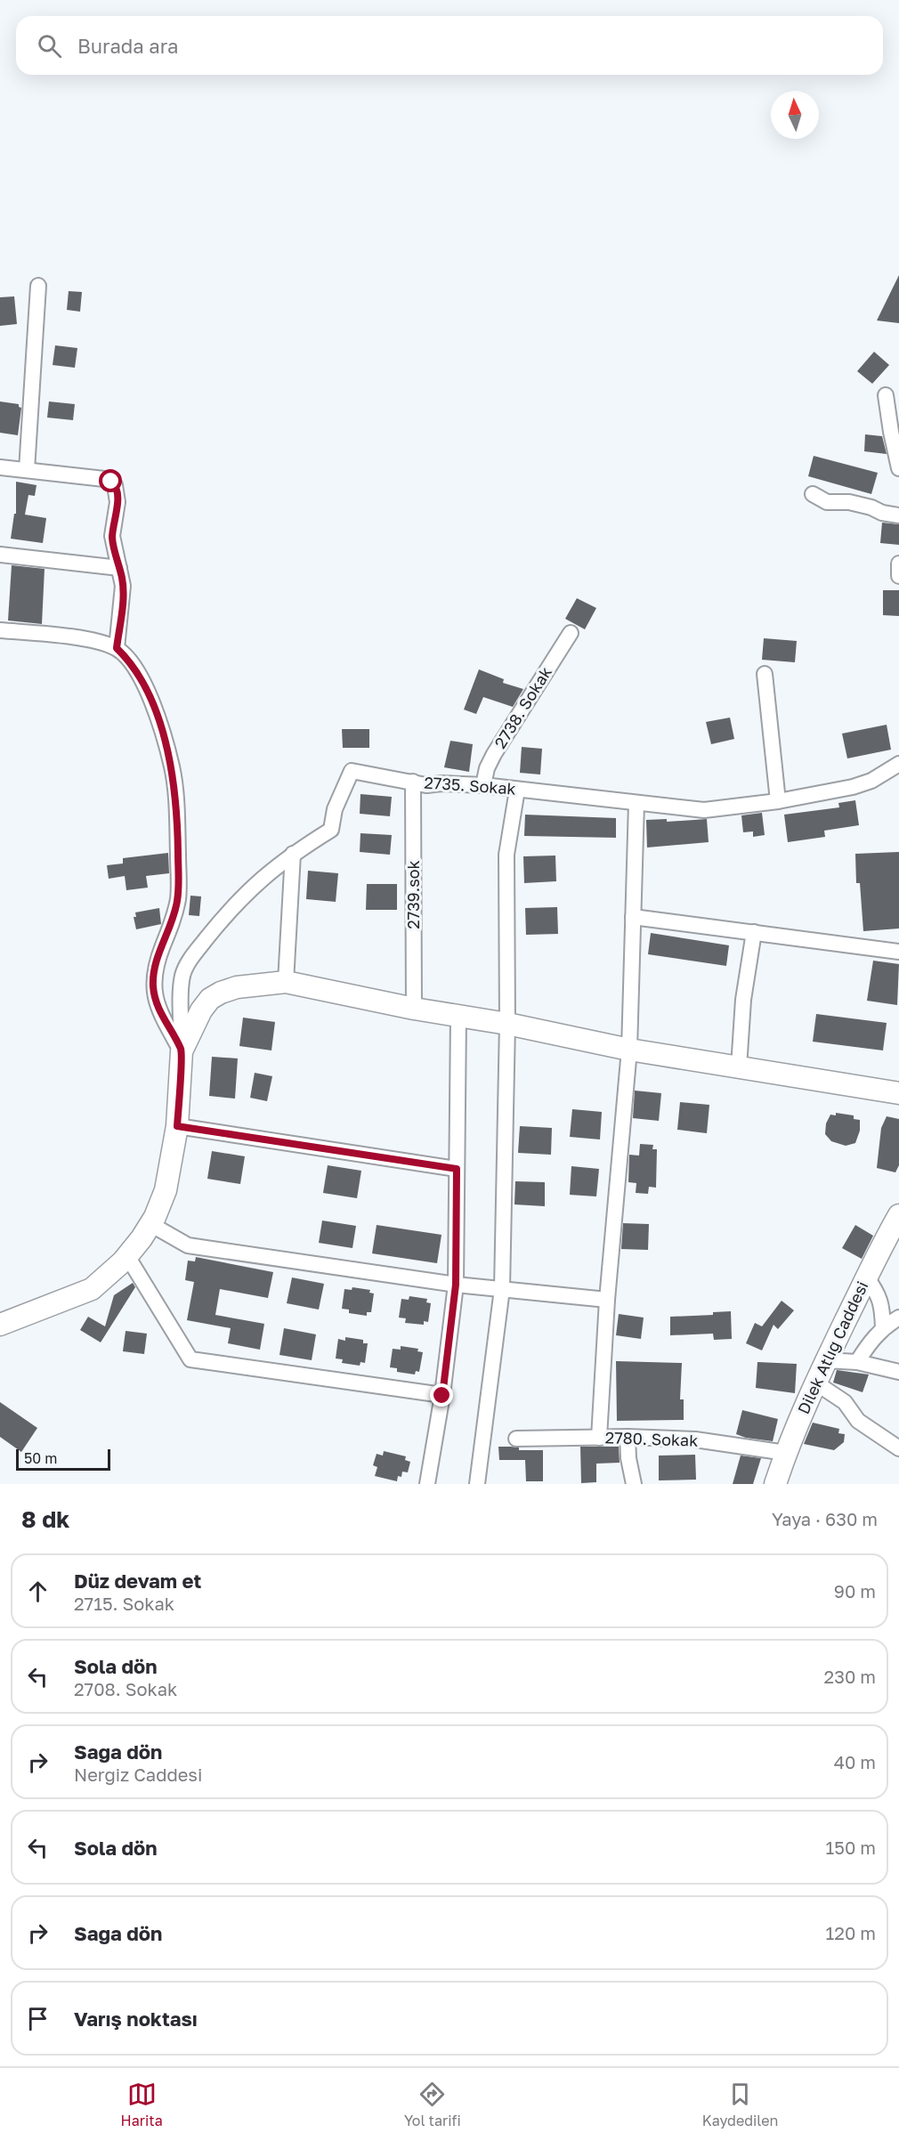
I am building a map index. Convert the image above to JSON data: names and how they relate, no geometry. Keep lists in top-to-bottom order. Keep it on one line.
{"streets":{"street":["2738. Sokak","2735. Sokak","2739.sok","Dilek Atlığ Caddesi","2780. Sokak"]},"crossings":[["2738. Sokak","2735. Sokak"],["2735. Sokak","2739.sok"],["Dilek Atlığ Caddesi","2780. Sokak"]],"scale_bar":"50 m","north":"top","page":{"search":"Burada ara","scale":"50 m","heading":["8 dk","Yaya · 630 m"],"list":[["Düz devam et","2715. Sokak","90 m"],["Sola dön","2708. Sokak","230 m"],["Sağa dön","Nergiz Caddesi","40 m"],["Sola dön","150 m"],["Sağa dön","120 m"],"Varış noktası"],"nav":["Harita","Yol tarifi","Kaydedilen"]}}
